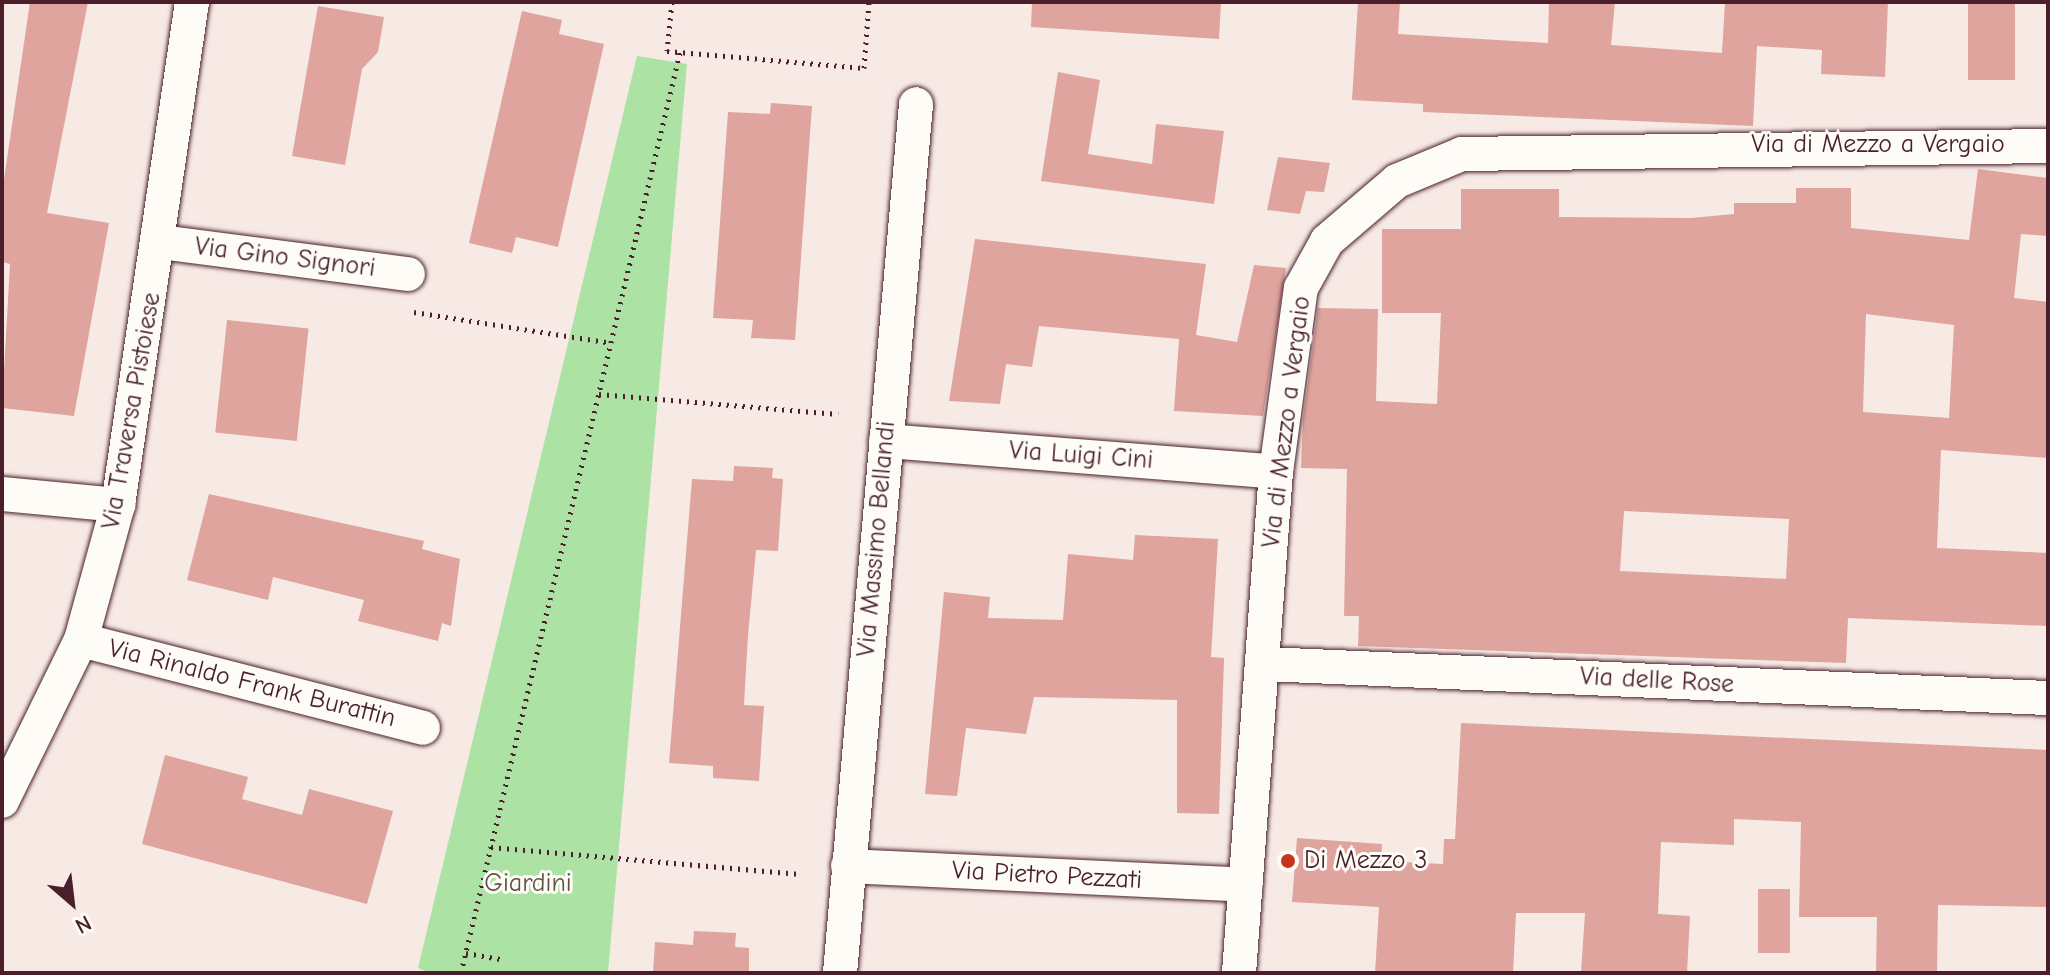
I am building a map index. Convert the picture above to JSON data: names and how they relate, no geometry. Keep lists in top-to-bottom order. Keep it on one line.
{"streets":{"street":["Via di Mezzo a Vergaio","Via Gino Signori","Via Traversa Pistoiese","Via Luigi Cini","Via Massimo Bellandi","Via delle Rose","Via Rinaldo Frank Burattin","Via Pietro Pezzati"]},"crossings":[["Via di Mezzo a Vergaio","Via Luigi Cini"],["Via di Mezzo a Vergaio","Via delle Rose"],["Via di Mezzo a Vergaio","Via Pietro Pezzati"],["Via Gino Signori","Via Traversa Pistoiese"],["Via Traversa Pistoiese","Via Rinaldo Frank Burattin"],["Via Luigi Cini","Via Massimo Bellandi"],["Via Massimo Bellandi","Via Pietro Pezzati"]],"parks":["Giardini"],"places":["Di Mezzo 3"],"north":"bottom right"}
